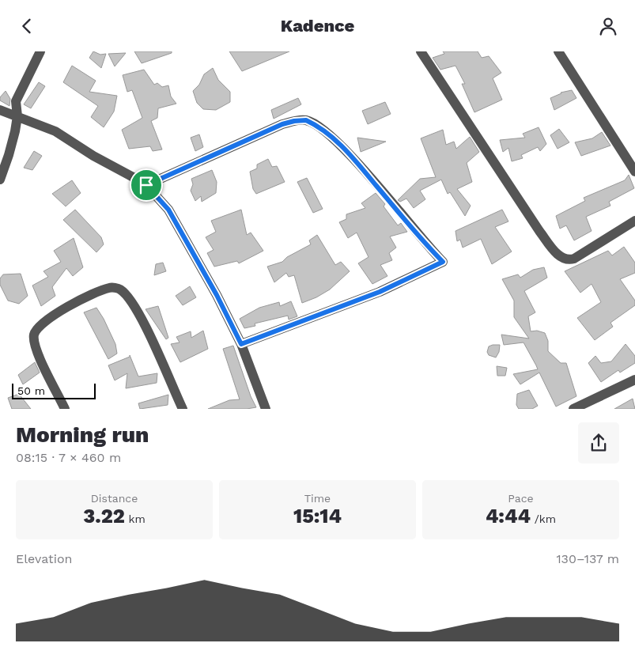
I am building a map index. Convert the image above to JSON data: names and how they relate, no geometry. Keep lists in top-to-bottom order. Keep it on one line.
{"scale_bar":"50 m","page":{"header":"Kadence","scale":"50 m","heading":["Morning run","08:15 · 7 × 460 m"],"stats":[["Distance","3.22 km"],["Time","15:14"],["Pace","4:44 /km"]],"chart":["Elevation","130–137 m"]}}
